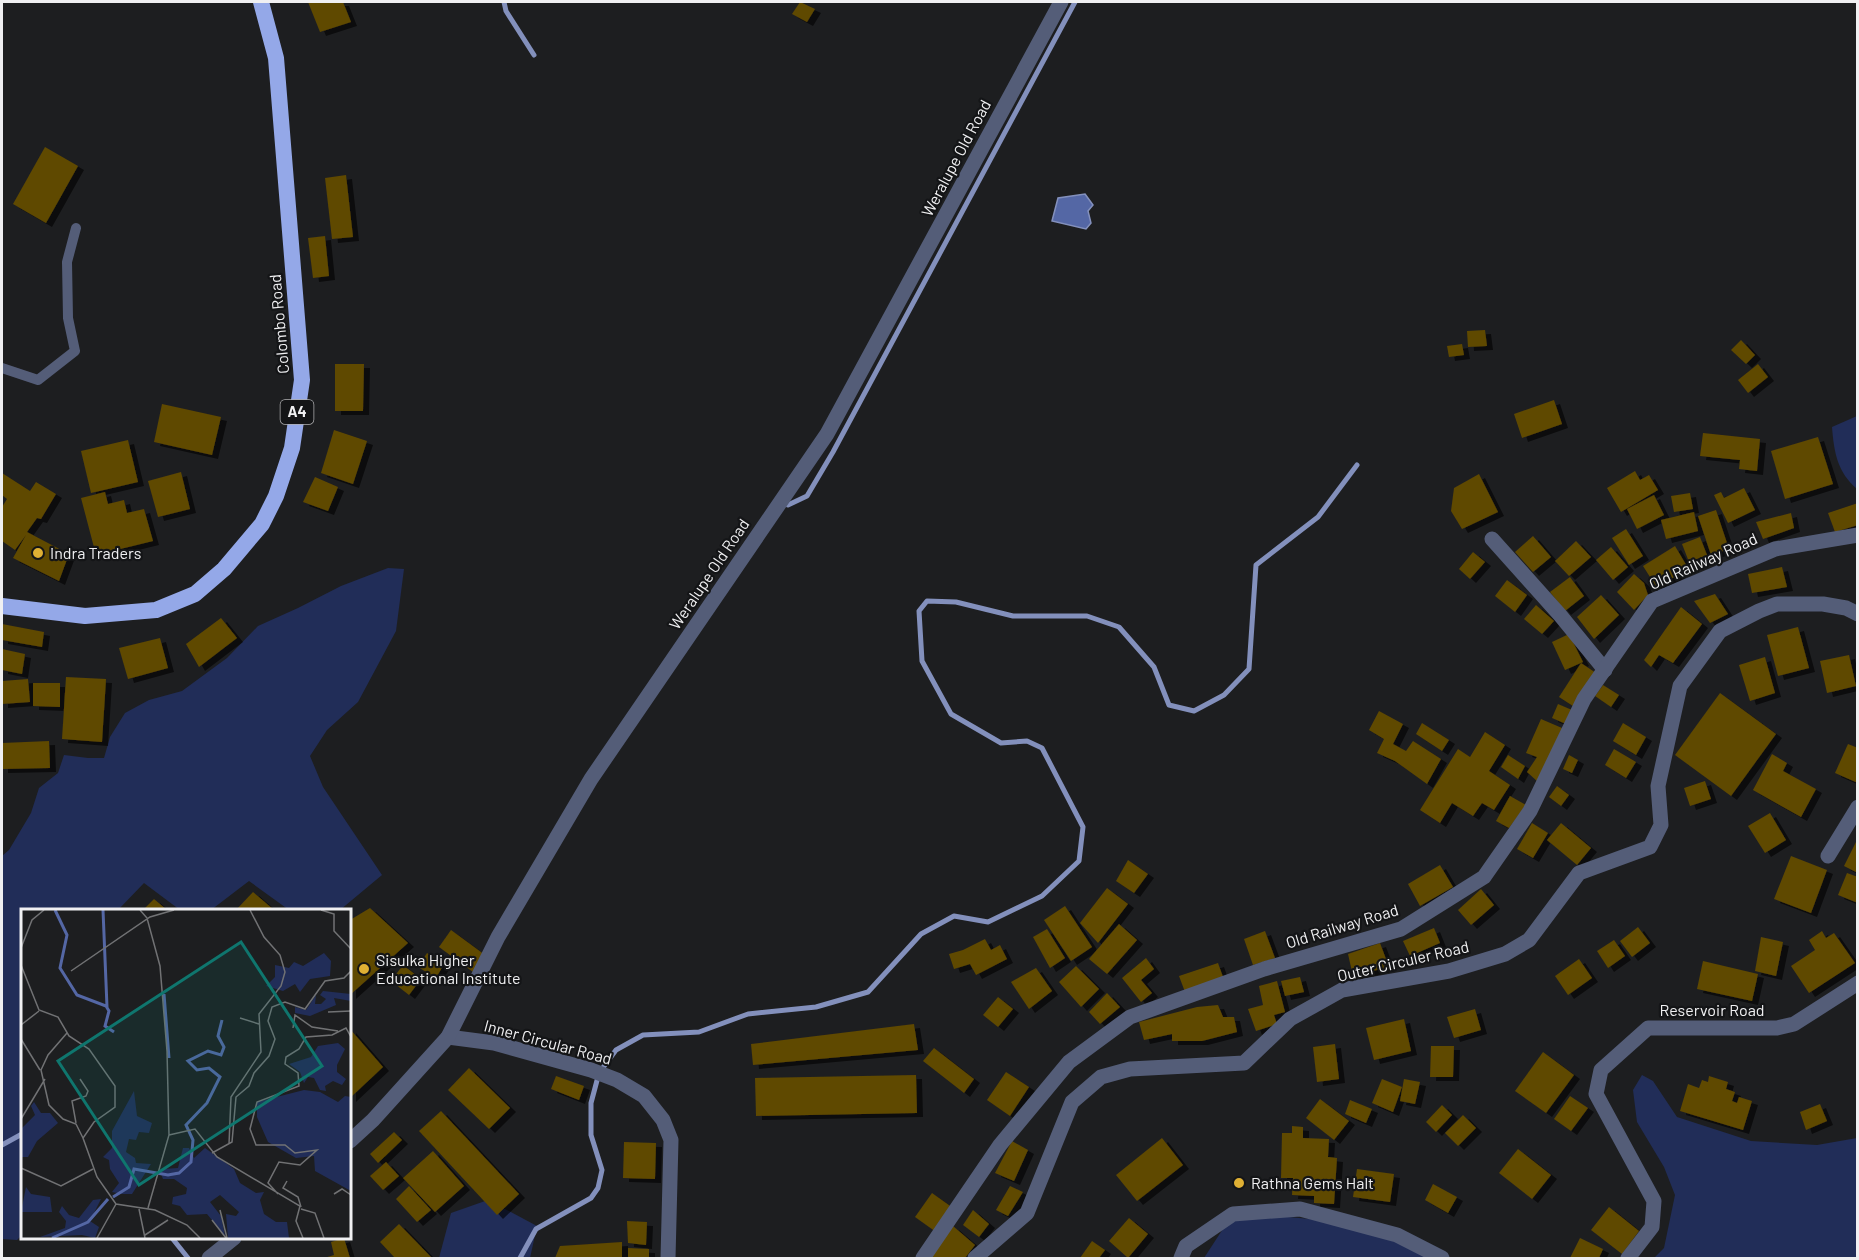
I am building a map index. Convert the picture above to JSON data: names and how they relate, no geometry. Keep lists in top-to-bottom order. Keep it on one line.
{"streets":{"highway":["Colombo Road","A4"],"street":["Weralupe Old Road","Old Railway Road","Outer Circuler Road","Reservoir Road","Inner Circular Road"]},"crossings":[["Weralupe Old Road","Inner Circular Road"]],"places":["Indra Traders","Sisulka Higher Educational Institute","Rathna Gems Halt"]}
